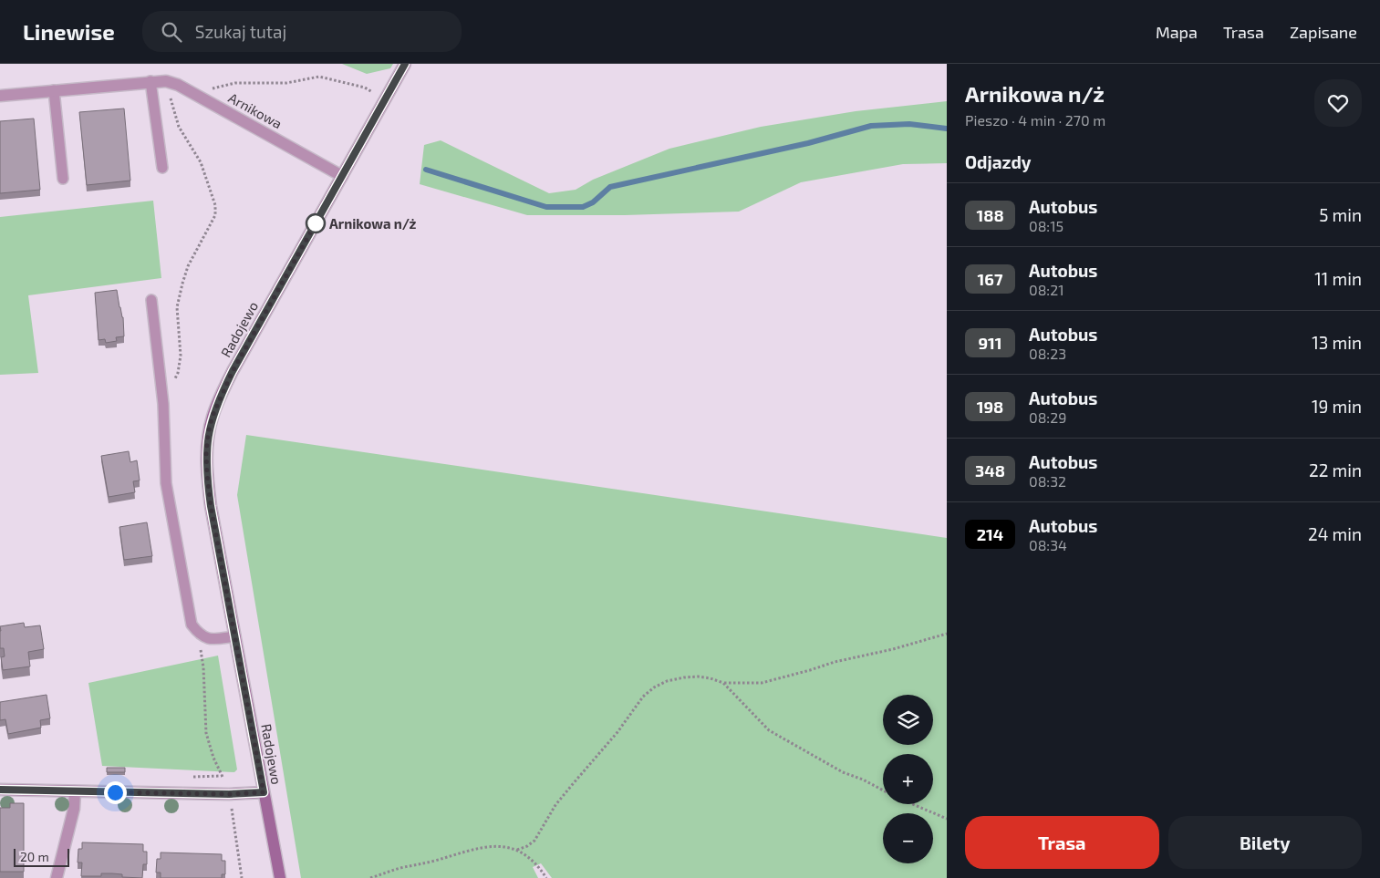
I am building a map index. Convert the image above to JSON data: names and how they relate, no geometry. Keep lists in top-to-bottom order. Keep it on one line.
{"streets":{"street":["Arnikowa","Radojewo"]},"crossings":[["Arnikowa","Radojewo"]],"places":["Arnikowa n/ż"],"lines":["bus line 188"],"scale_bar":"20 m","page":{"header":"Linewise","search":"Szukaj tutaj","nav":["Mapa","Trasa","Zapisane"],"heading":[["Arnikowa n/ż","Pieszo · 4 min · 270 m"],"Odjazdy"],"list":[{"mark":"188","name":"Autobus","note":"08:15","value":"5 min"},{"mark":"167","name":"Autobus","note":"08:21","value":"11 min"},{"mark":"911","name":"Autobus","note":"08:23","value":"13 min"},{"mark":"198","name":"Autobus","note":"08:29","value":"19 min"},{"mark":"348","name":"Autobus","note":"08:32","value":"22 min"},{"mark":"214","name":"Autobus","note":"08:34","value":"24 min"}],"map_buttons":["+","−"],"buttons":["Trasa","Bilety"],"scale":"20 m"}}
